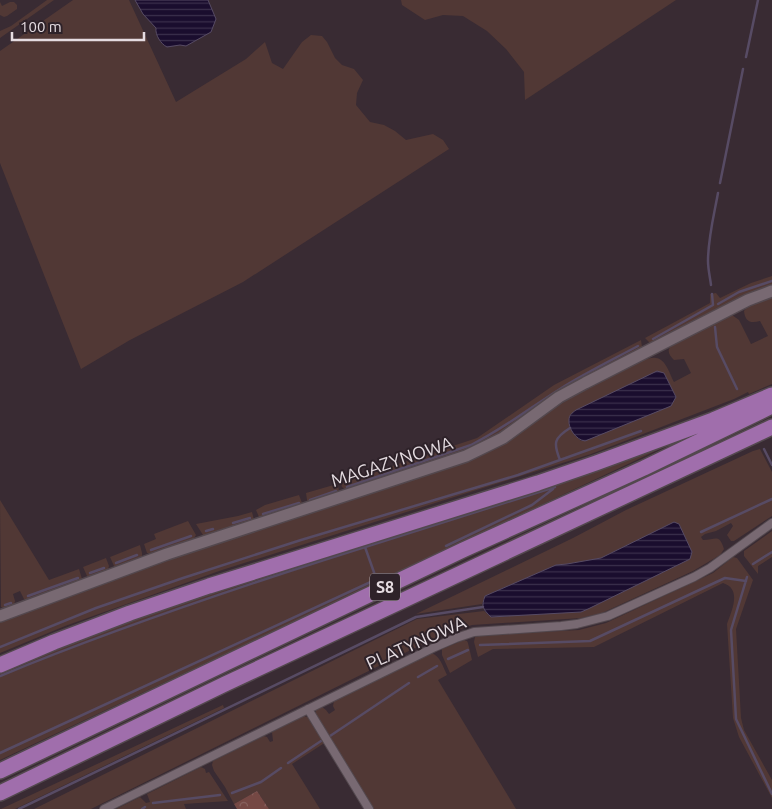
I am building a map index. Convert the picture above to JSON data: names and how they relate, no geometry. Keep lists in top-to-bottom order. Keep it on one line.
{"streets":{"highway":["S8"],"street":["MAGAZYNOWA","PLATYNOWA"]},"scale_bar":"100 m"}
